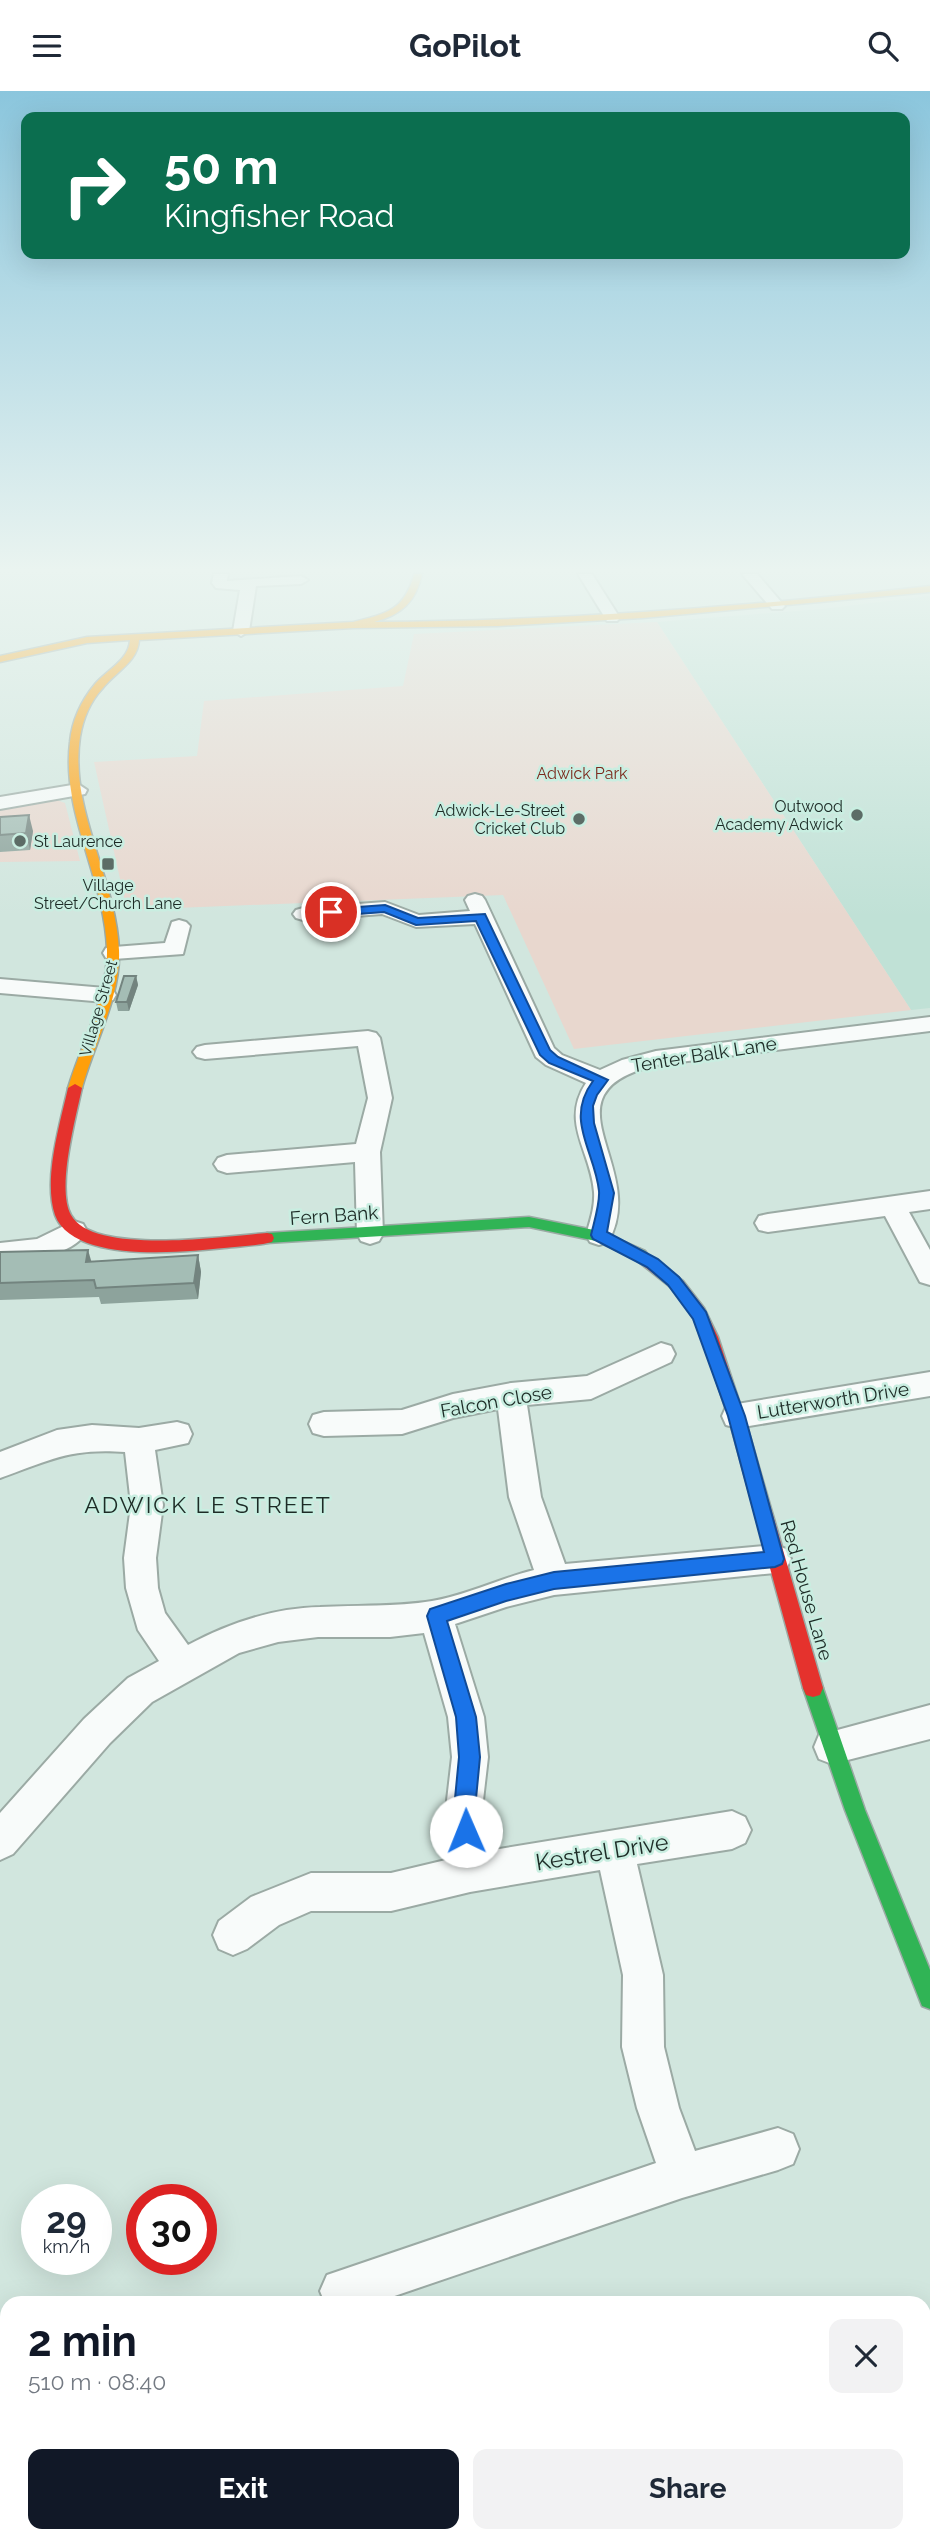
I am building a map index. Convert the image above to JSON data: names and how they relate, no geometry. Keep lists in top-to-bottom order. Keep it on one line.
{"streets":{"street":["Village Street","Tenter Balk Lane","Fern Bank","Lutterworth Drive","Falcon Close","Red House Lane","Kestrel Drive"]},"crossings":[["Village Street","Fern Bank"],["Fern Bank","Red House Lane"],["Lutterworth Drive","Red House Lane"]],"districts":["ADWICK LE STREET"],"parks":["Adwick Park"],"places":{"other":["Outwood Academy Adwick","Adwick-Le-Street Cricket Club","St Laurence"],"transit":["Village Street/Church Lane"]},"page":{"header":"GoPilot","turn":["50 m","Kingfisher Road"],"speed":"29 km/h","limit":"30","heading":["2 min","510 m · 08:40"],"buttons":["Exit","Share"]}}
